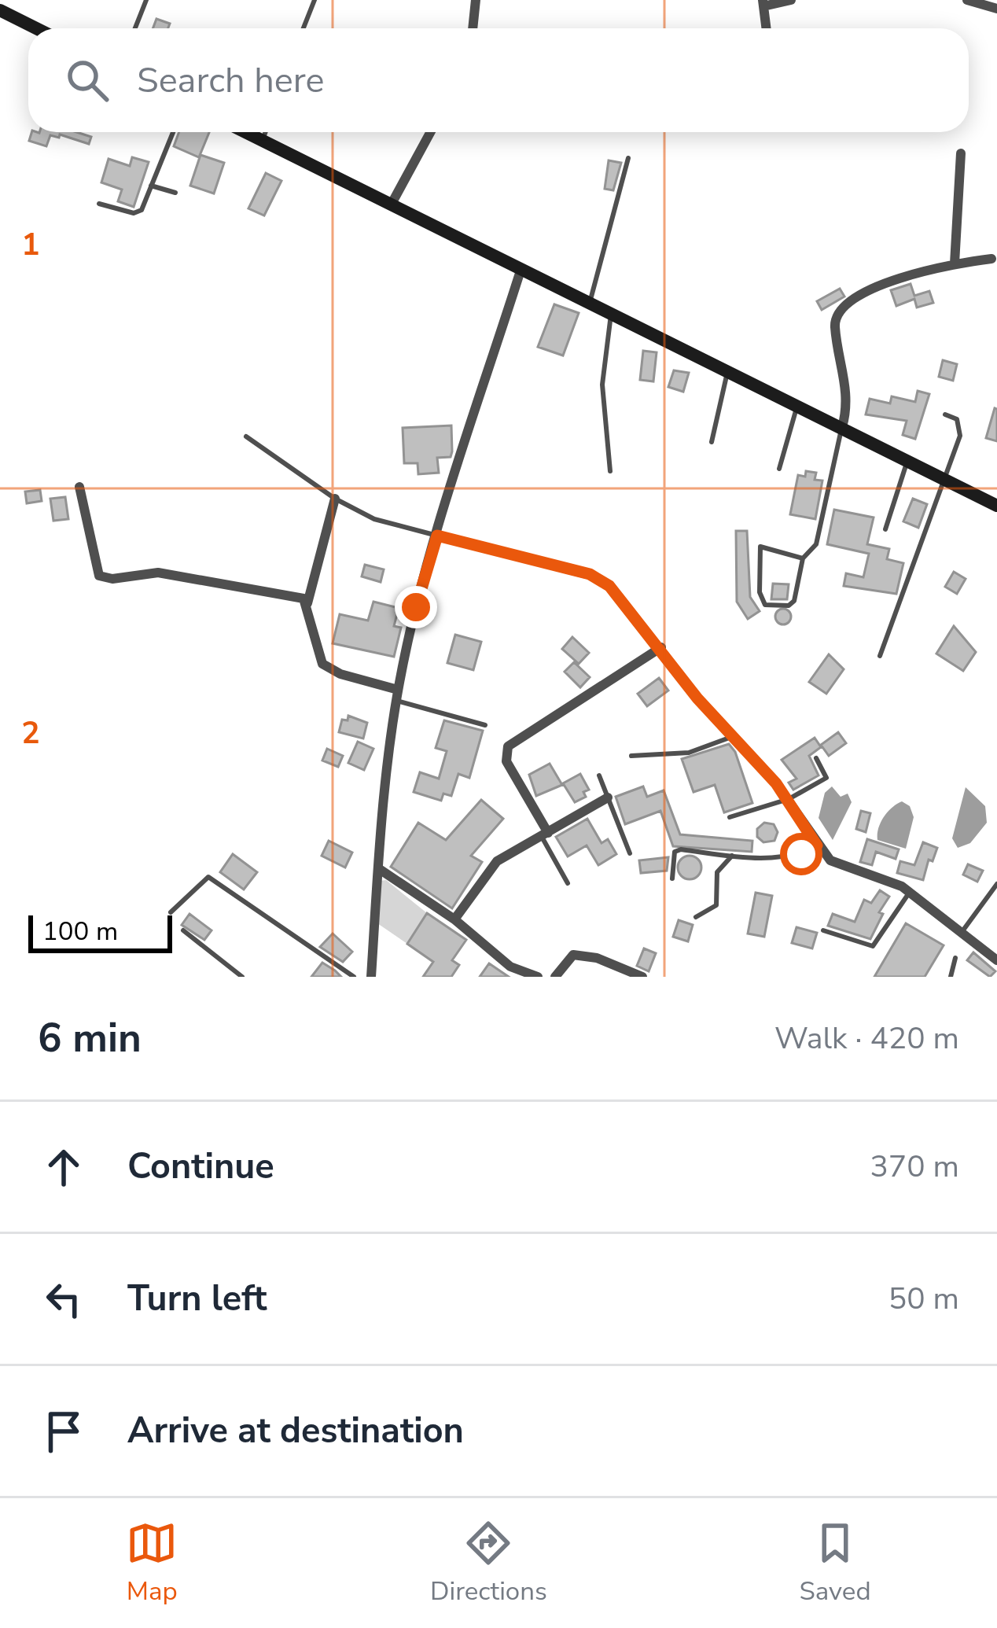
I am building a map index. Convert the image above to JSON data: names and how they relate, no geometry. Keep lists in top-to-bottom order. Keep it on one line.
{"scale_bar":"100 m","page":{"search":"Search here","scale":"100 m","heading":["6 min","Walk · 420 m"],"list":[["Continue","370 m"],["Turn left","50 m"],"Arrive at destination"],"nav":["Map","Directions","Saved"]},"grid":{"rows":["1","2"]}}
